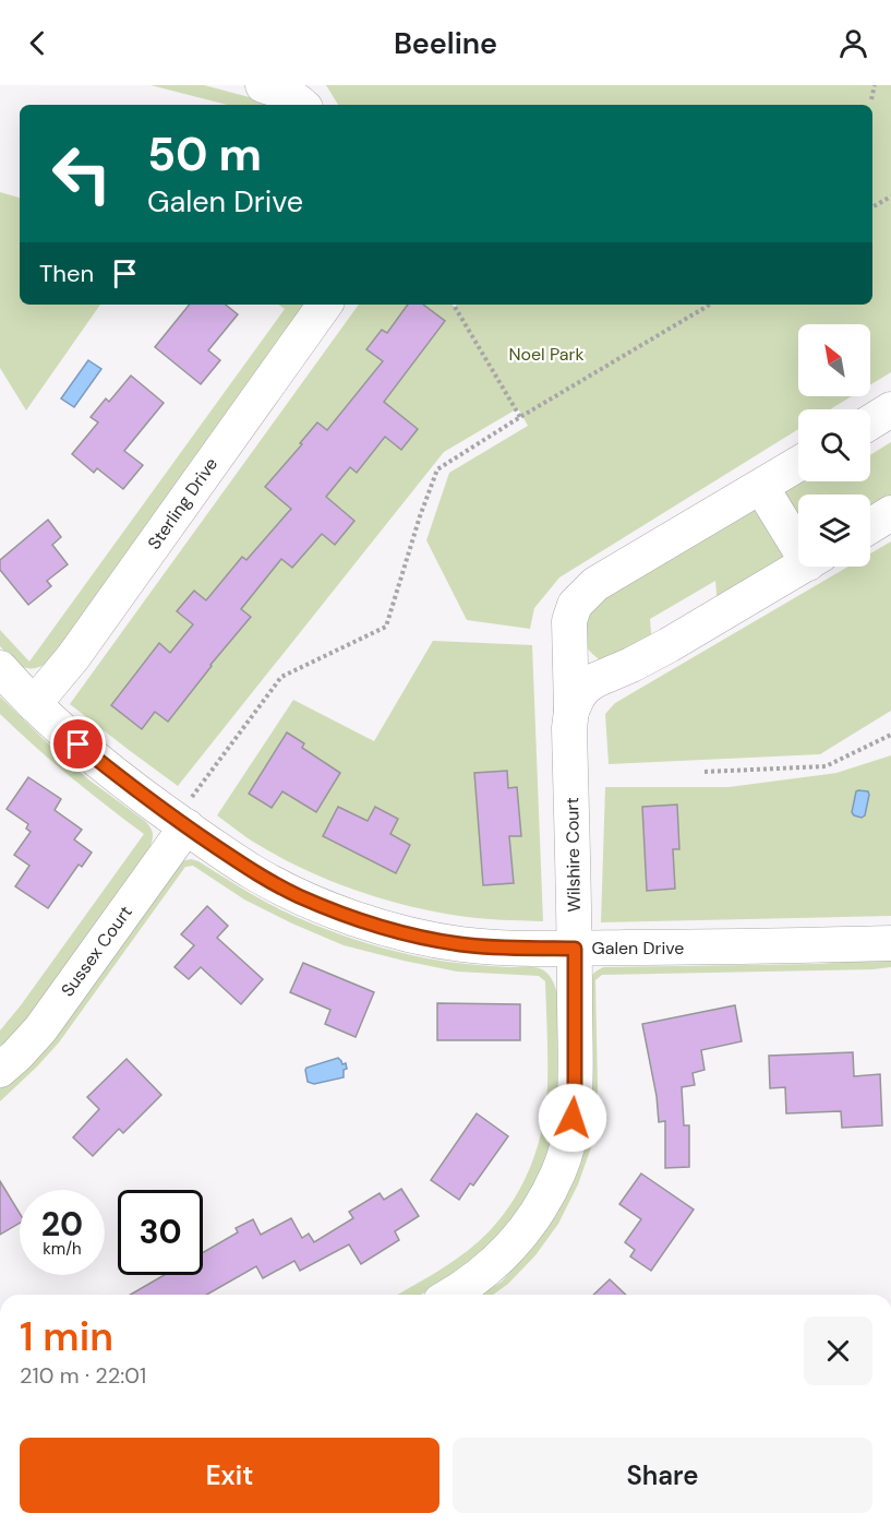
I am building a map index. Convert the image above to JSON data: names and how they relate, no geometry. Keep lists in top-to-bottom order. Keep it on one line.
{"streets":{"street":["Sterling Drive","Wilshire Court","Galen Drive","Sussex Court"]},"crossings":[["Sterling Drive","Galen Drive"],["Wilshire Court","Galen Drive"],["Galen Drive","Sussex Court"]],"parks":["Noel Park"],"north":"top left","page":{"header":"Beeline","turn":["50 m","Galen Drive"],"then":"Then","speed":"20 km/h","limit":"30","heading":["1 min","210 m · 22:01"],"buttons":["Exit","Share"]}}
